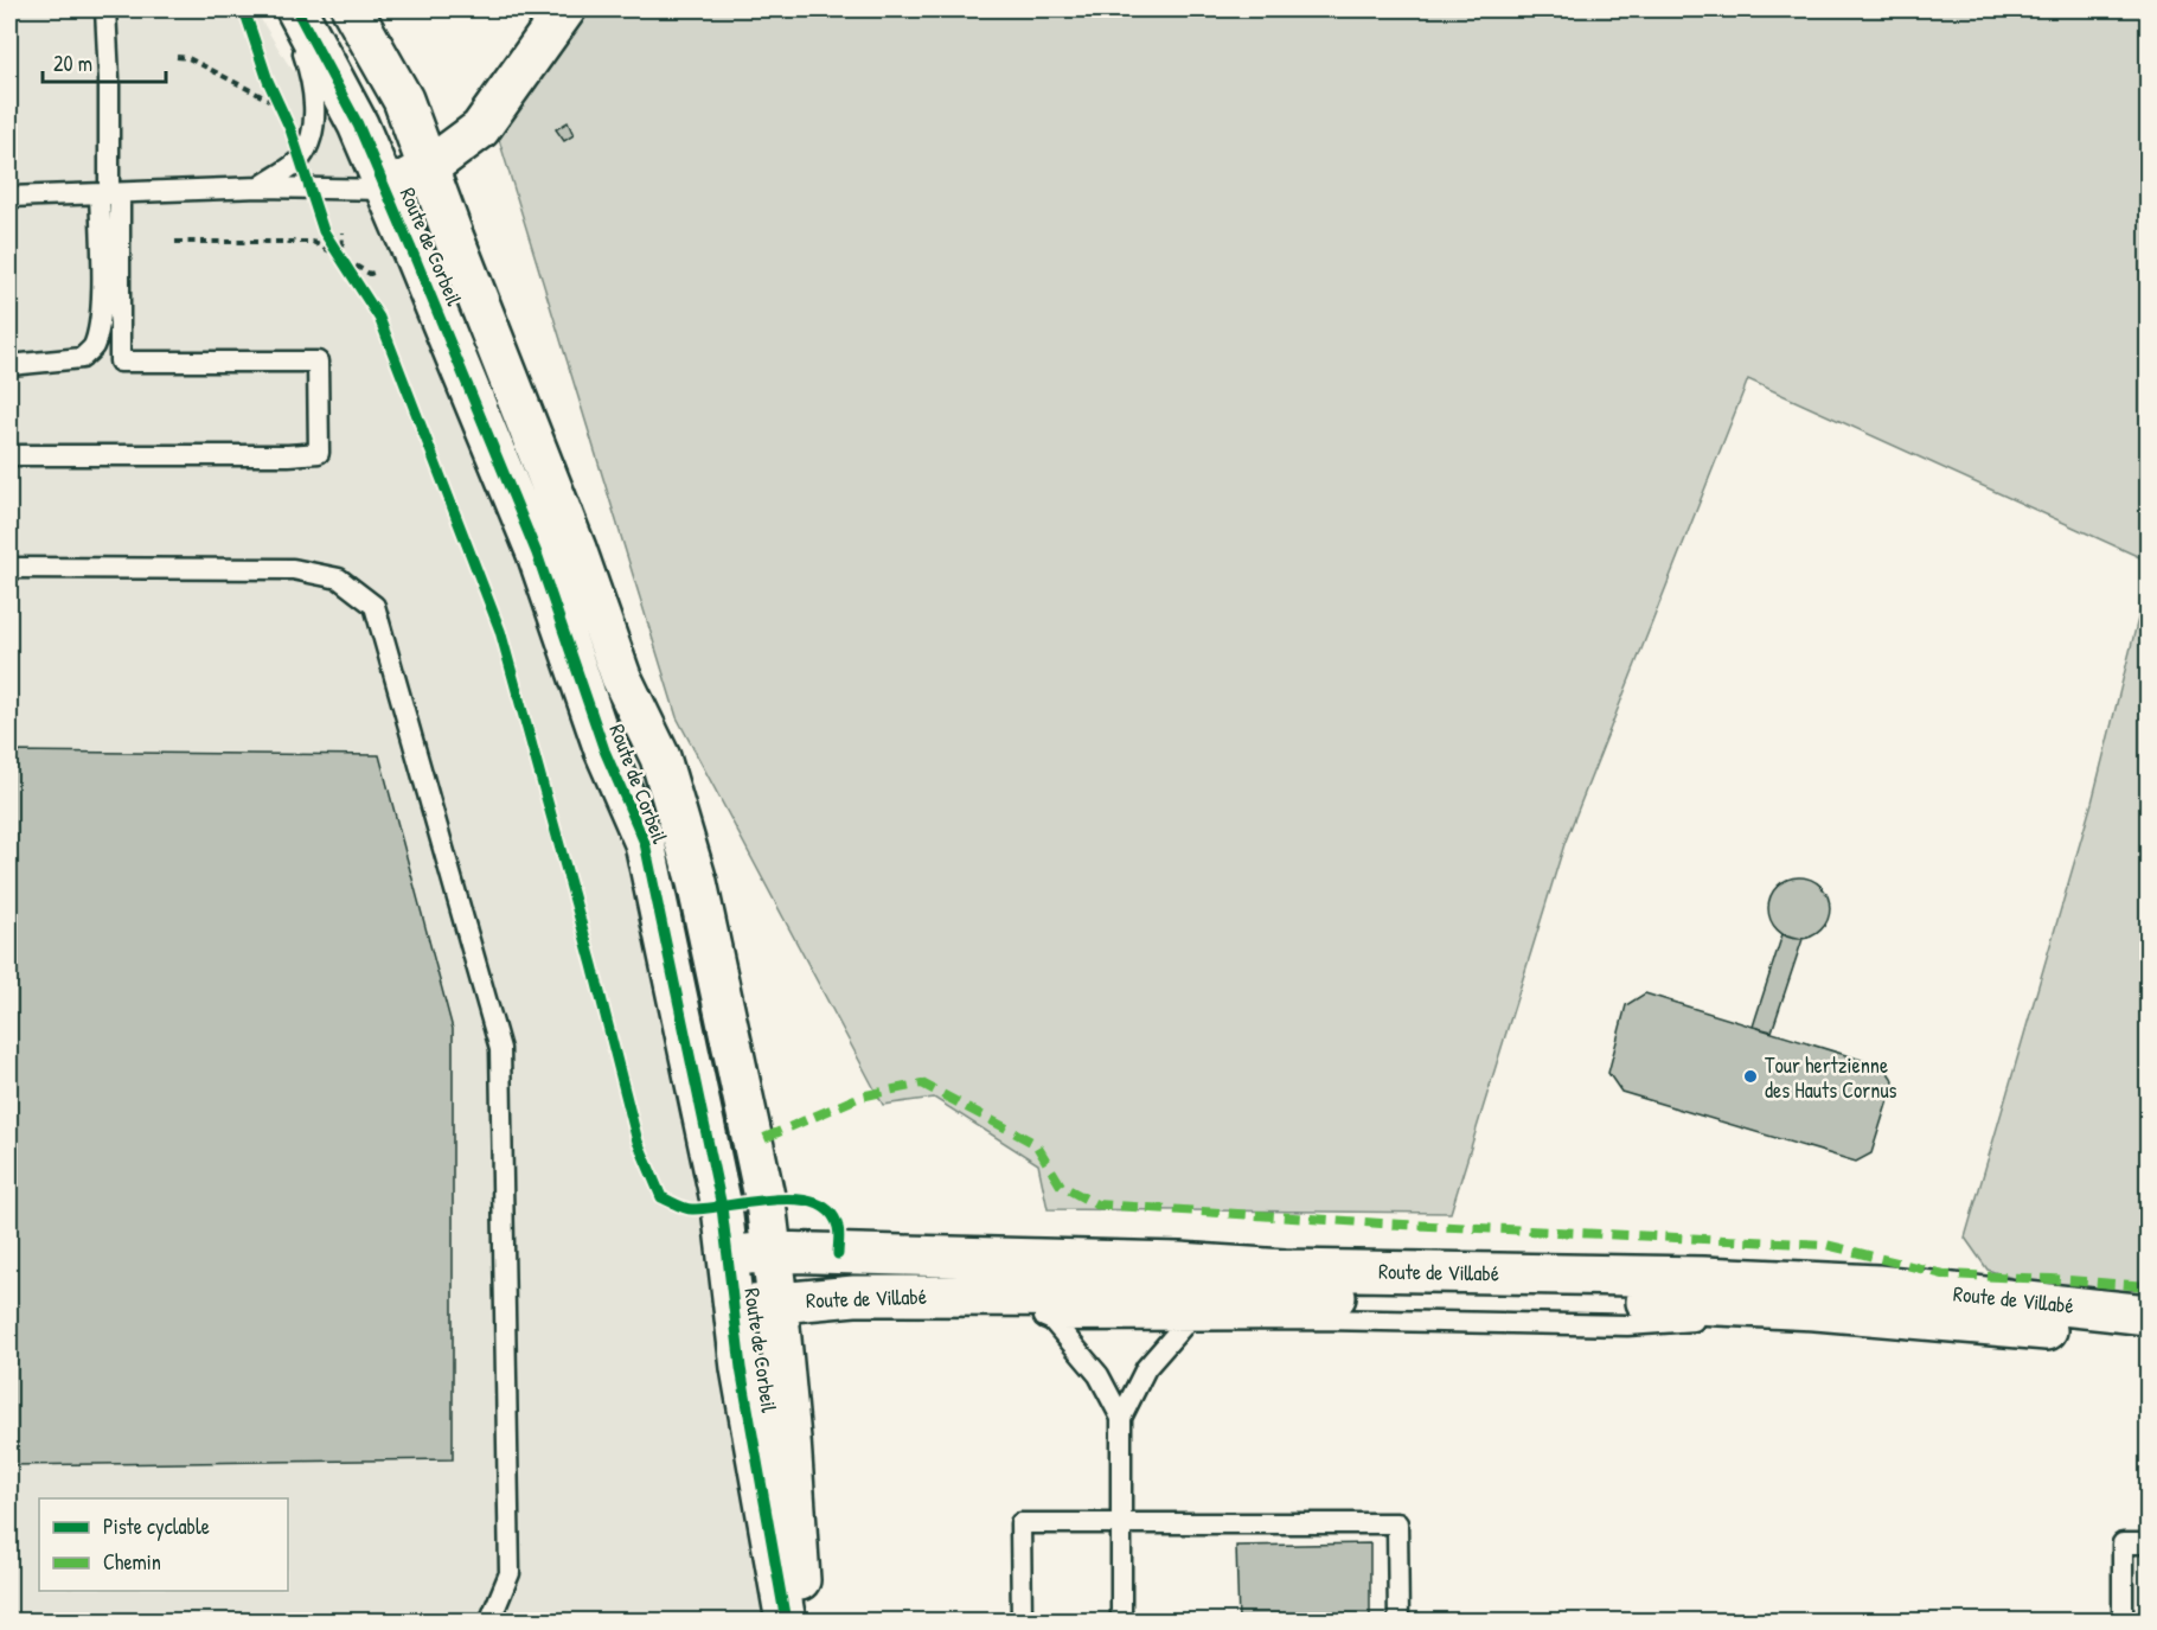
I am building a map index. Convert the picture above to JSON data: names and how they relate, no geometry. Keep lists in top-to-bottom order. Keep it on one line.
{"streets":{"street":["Route de Corbeil","Route de Villabé"]},"crossings":[["Route de Corbeil","Route de Villabé"]],"places":["Tour hertzienne des Hauts Cornus"],"legend":["Piste cyclable","Chemin"],"scale_bar":"20 m"}
